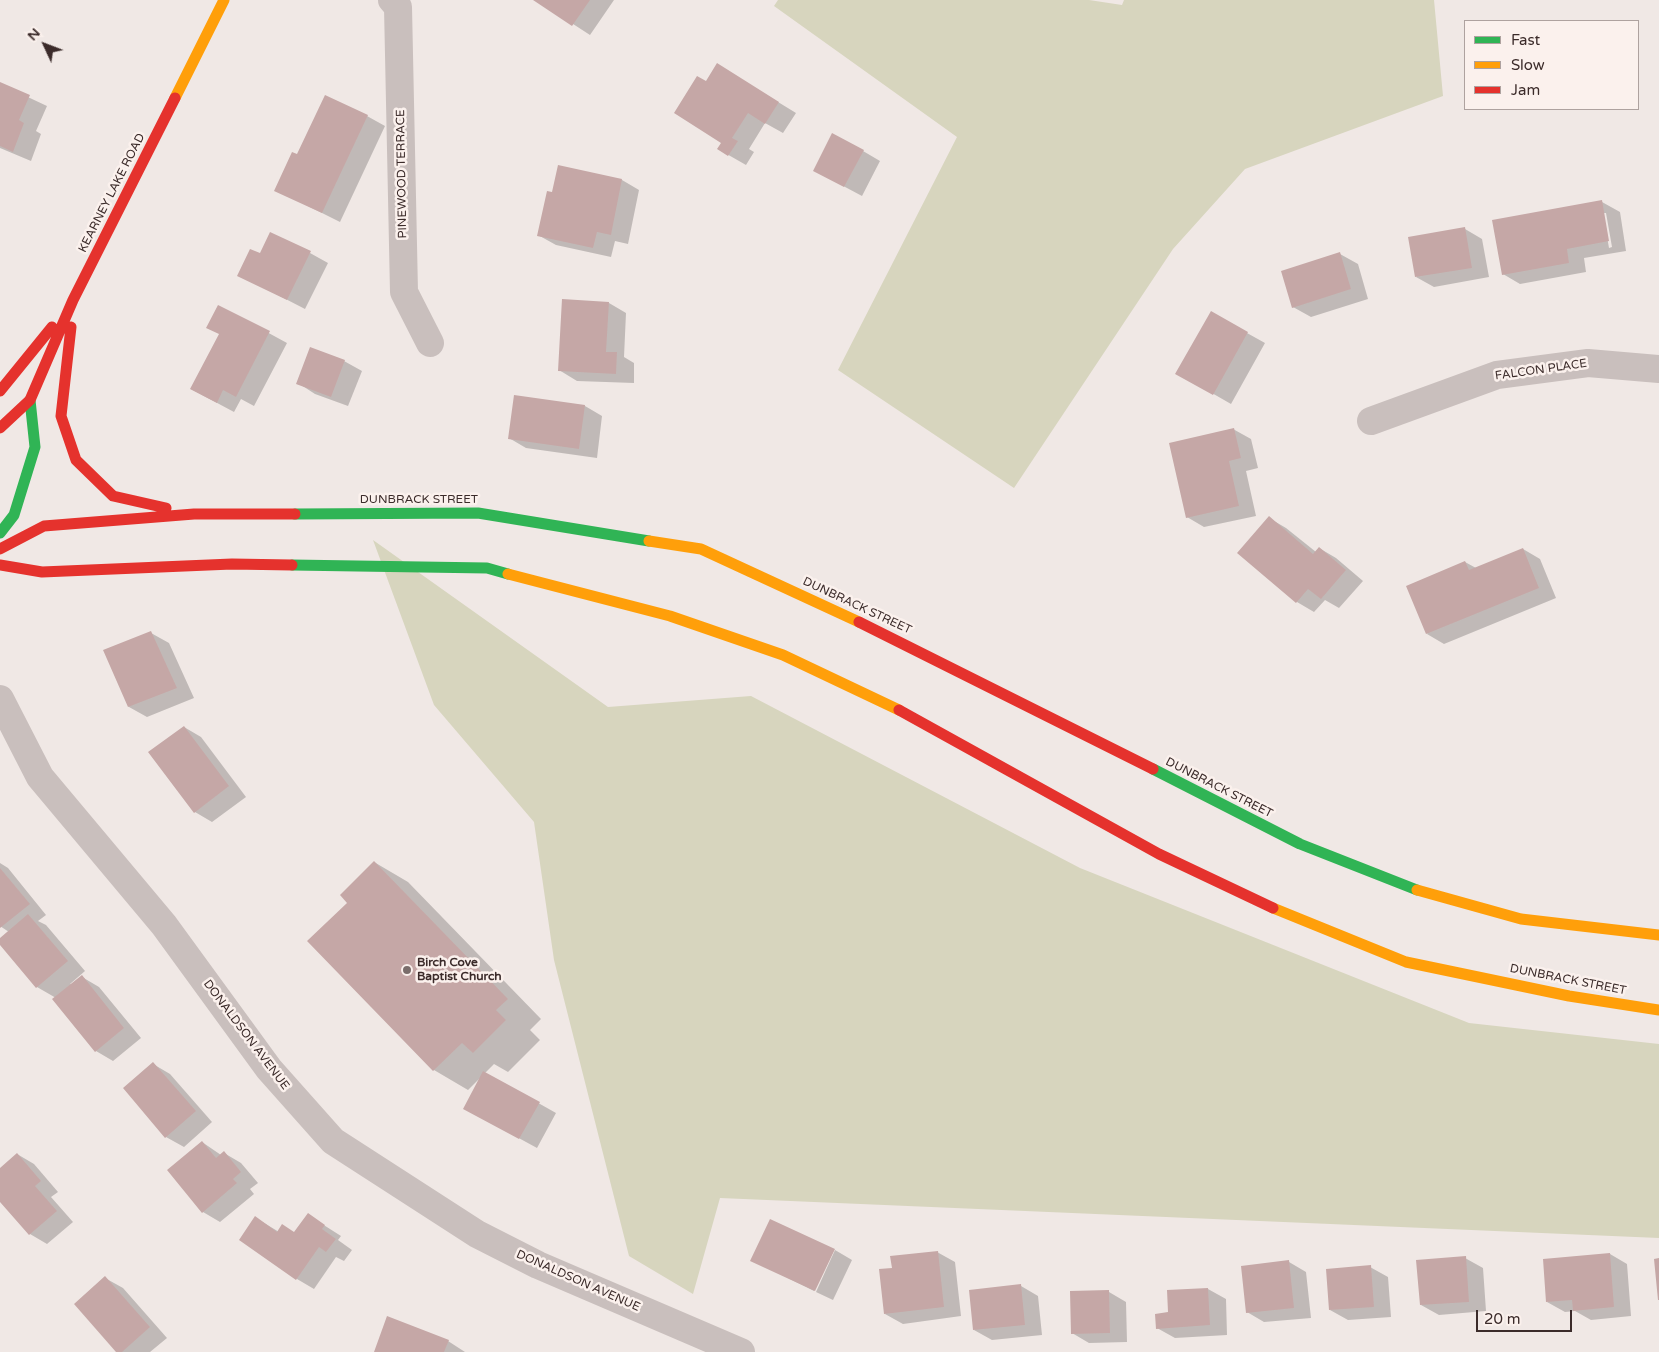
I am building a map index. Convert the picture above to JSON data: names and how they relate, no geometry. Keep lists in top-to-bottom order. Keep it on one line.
{"streets":{"main road":["KEARNEY LAKE ROAD","DUNBRACK STREET"],"street":["PINEWOOD TERRACE","FALCON PLACE","DONALDSON AVENUE"]},"places":["Birch Cove Baptist Church"],"legend":["Fast","Slow","Jam"],"scale_bar":"20 m","north":"top left"}
